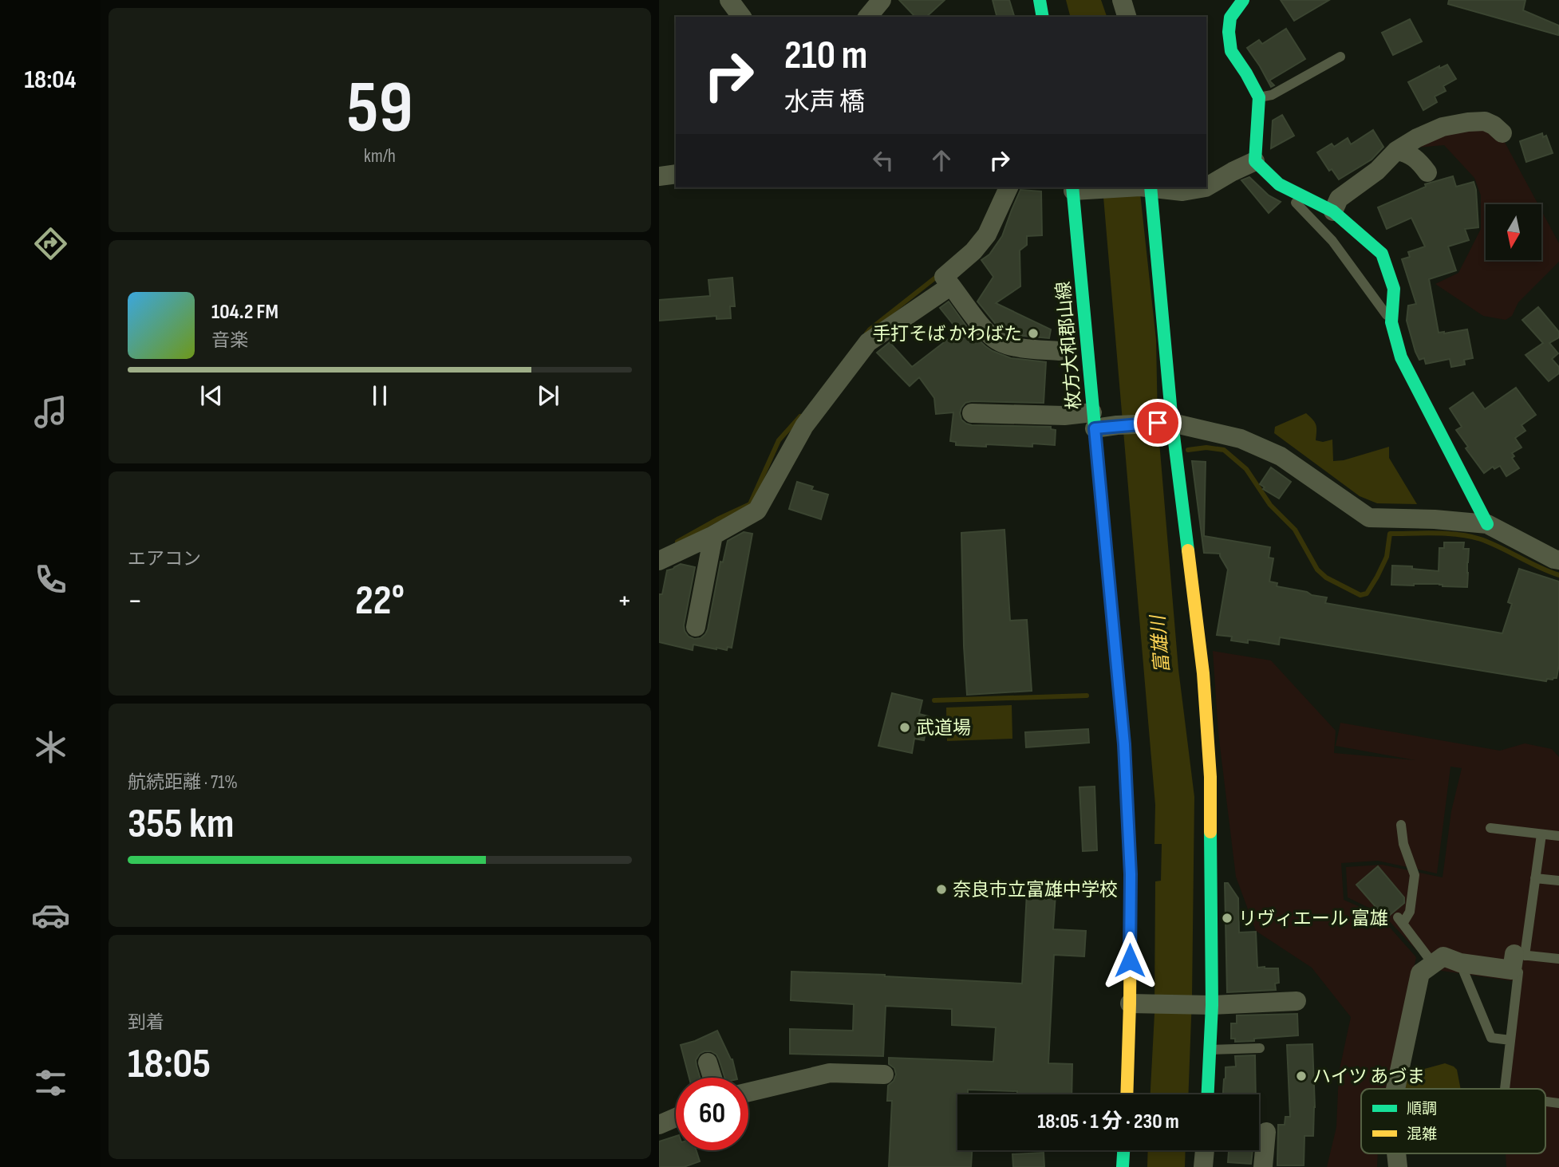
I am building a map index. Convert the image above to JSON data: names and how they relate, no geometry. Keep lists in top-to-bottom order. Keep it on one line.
{"streets":{"street":["枚方大和郡山線"]},"water":["富雄川"],"places":["手打そば かわばた","武道場","奈良市立富雄中学校","リヴィエール 富雄","ハイツ あづま"],"legend":["順調","混雑"],"north":"bottom","page":{"tabs":"18:04","tile":[["59","km/h"],"エアコン",["航続距離 · 71%","355 km"],["到着","18:05"]],"turn":["210 m","水声 橋"],"song":["104.2 FM","音楽"],"heat":["−","22°","+"],"limit":"60","trip":"18:05 · 1 分 · 230 m"}}
